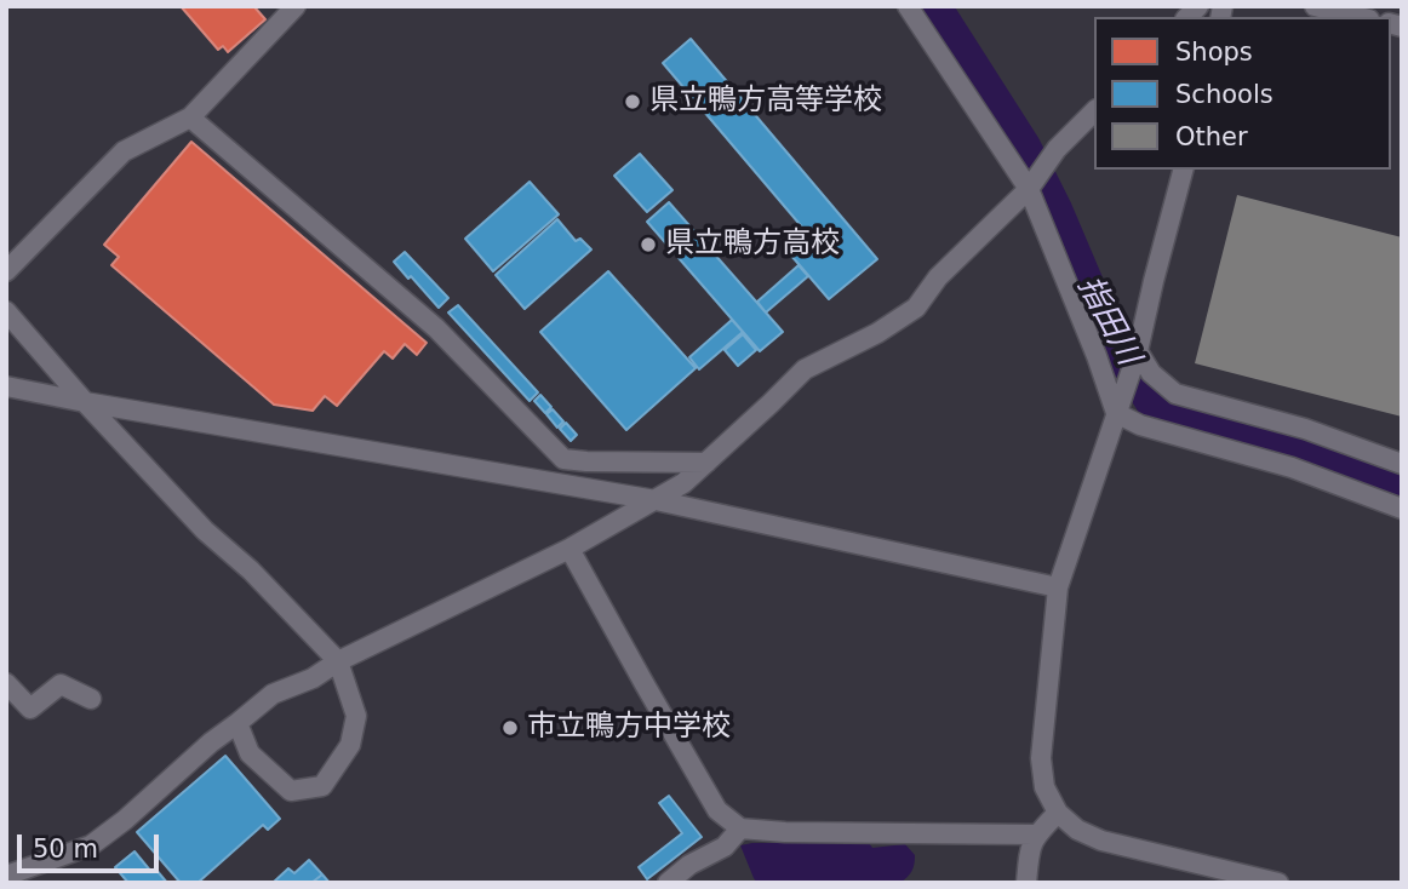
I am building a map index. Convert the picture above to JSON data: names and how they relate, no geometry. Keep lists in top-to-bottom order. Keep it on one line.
{"water":["指田川"],"places":["県立鴨方高等学校","県立鴨方高校","市立鴨方中学校"],"legend":["Shops","Schools","Other"],"scale_bar":"50 m"}
